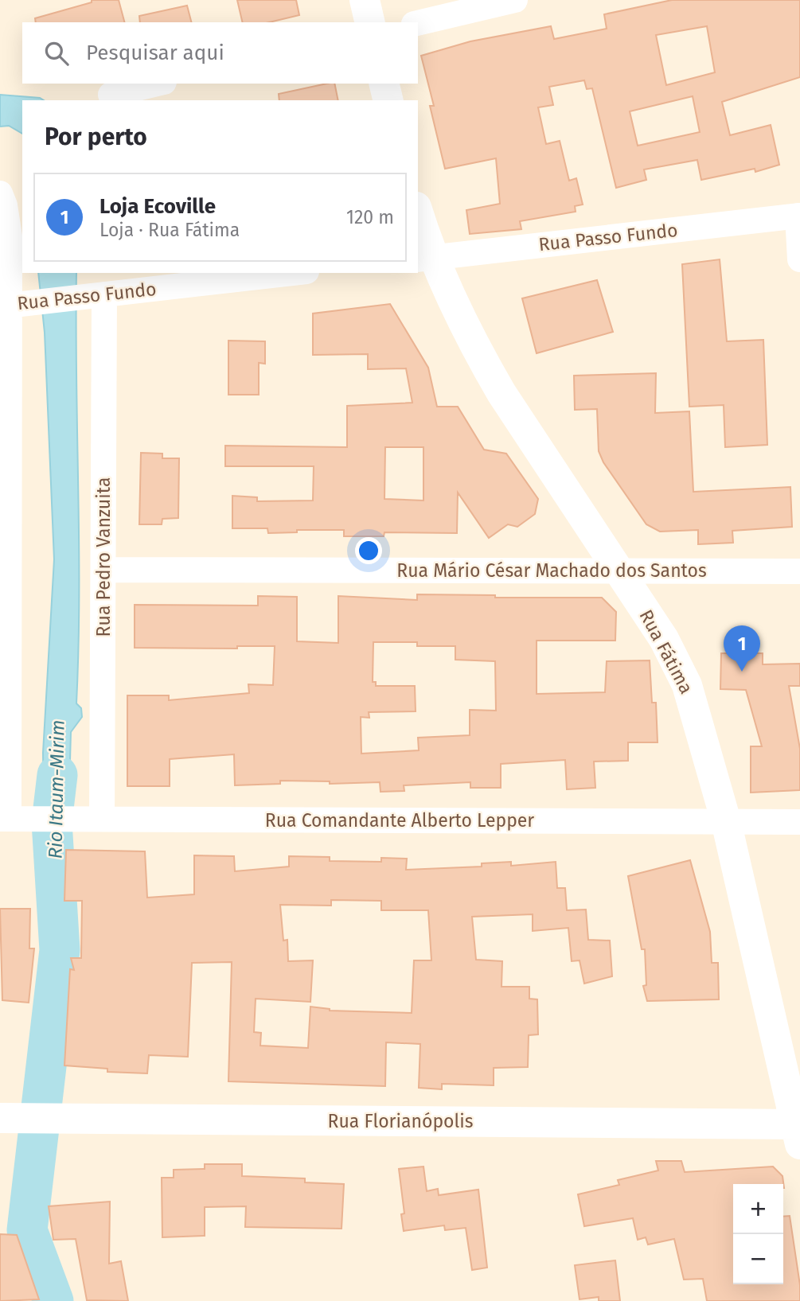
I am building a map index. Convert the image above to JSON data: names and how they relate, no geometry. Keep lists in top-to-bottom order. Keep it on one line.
{"streets":{"main road":["Rua Fátima","Rua Florianópolis"],"street":["Rua Passo Fundo","Rua Pedro Vanzuita","Rua Mário César Machado dos Santos","Rua Comandante Alberto Lepper"]},"crossings":[["Rua Passo Fundo","Rua Pedro Vanzuita"],["Rua Passo Fundo","Rua Fátima"],["Rua Pedro Vanzuita","Rua Mário César Machado dos Santos"],["Rua Pedro Vanzuita","Rua Comandante Alberto Lepper"],["Rua Mário César Machado dos Santos","Rua Fátima"],["Rua Fátima","Rua Comandante Alberto Lepper"],["Rua Fátima","Rua Florianópolis"]],"water":["Rio Itaum-Mirim"],"page":{"search":"Pesquisar aqui","heading":"Por perto","list":[{"mark":"1","name":"Loja Ecoville","note":"Loja · Rua Fátima","value":"120 m"}],"pins":"1","map_buttons":["+","−"]}}
